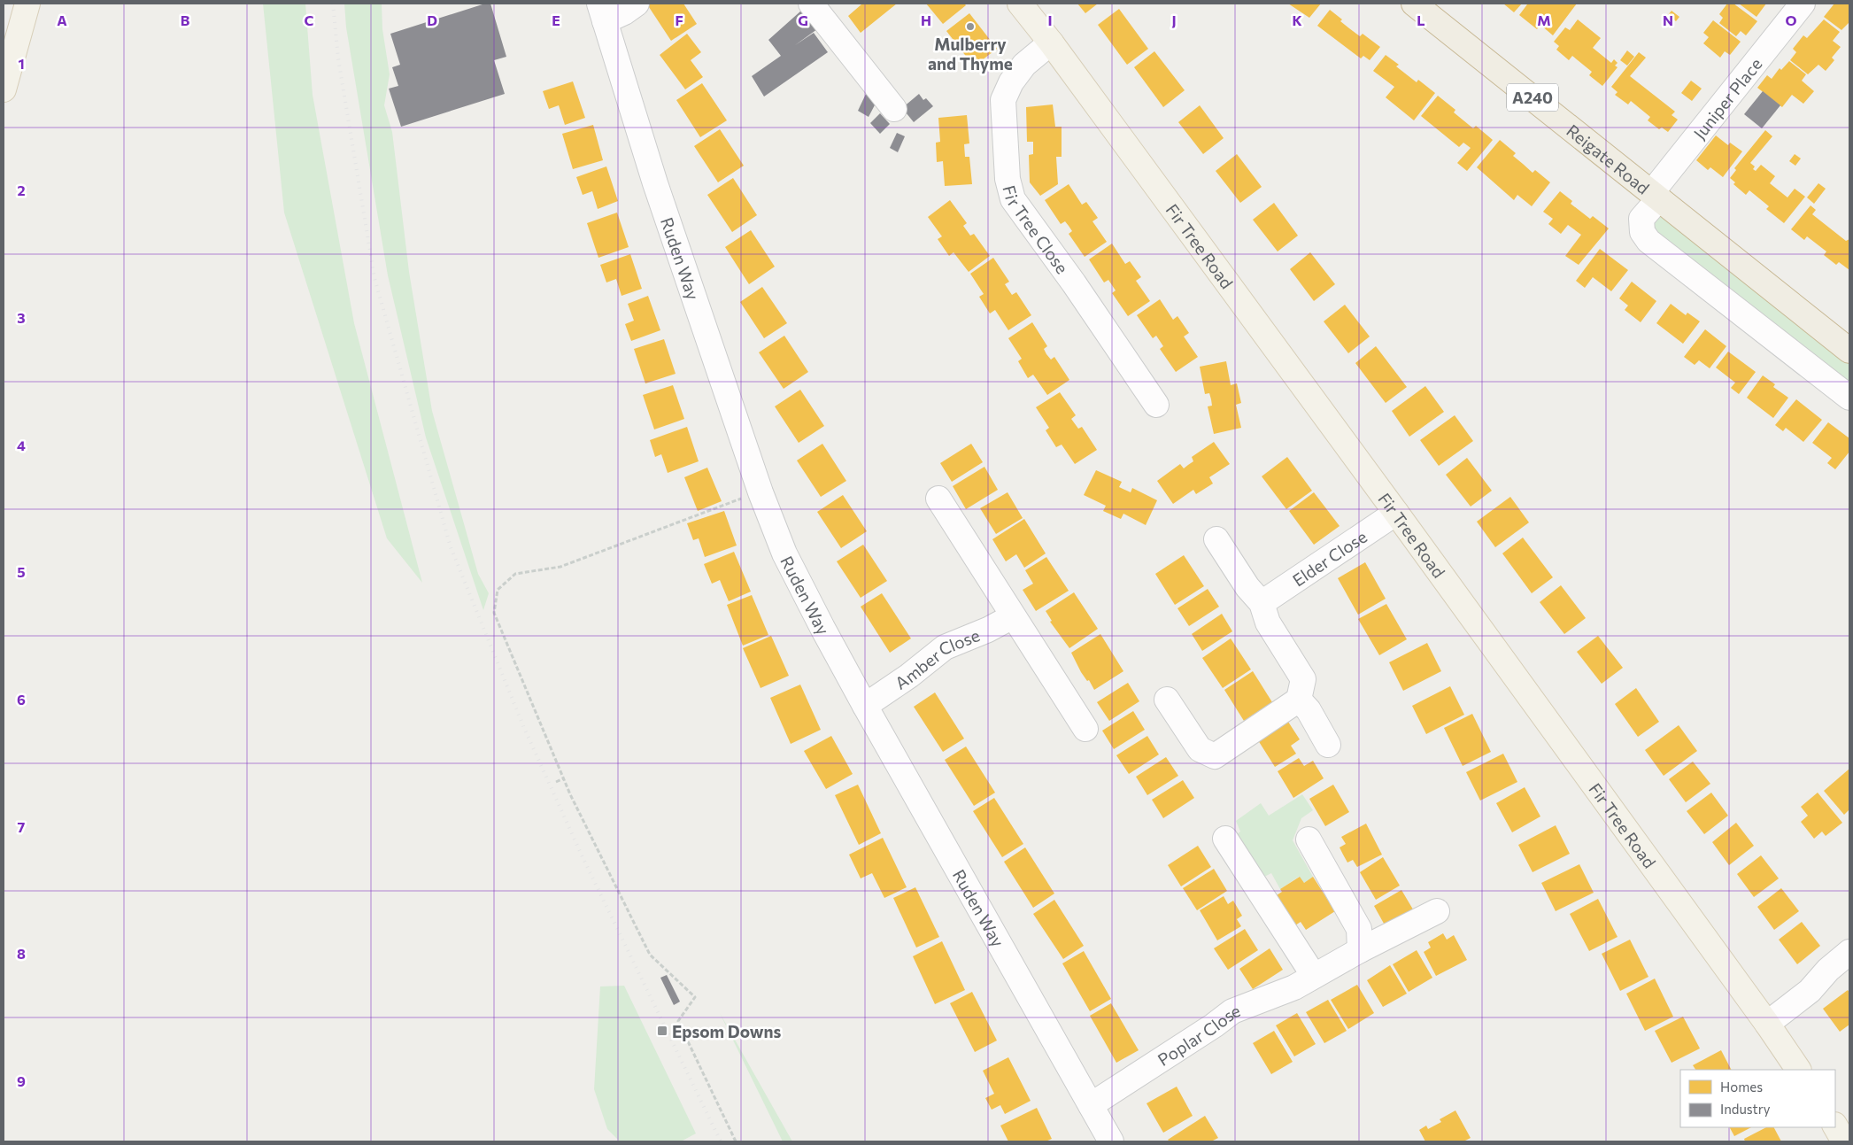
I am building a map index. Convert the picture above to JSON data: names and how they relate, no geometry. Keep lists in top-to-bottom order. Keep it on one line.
{"streets":{"highway":["A240","Reigate Road"],"main road":["Fir Tree Road"],"street":["Juniper Place","Fir Tree Close","Ruden Way","Elder Close","Amber Close","Poplar Close"]},"crossings":[["Juniper Place","Reigate Road"],["Fir Tree Close","Fir Tree Road"],["Fir Tree Road","Elder Close"],["Ruden Way","Amber Close"],["Ruden Way","Poplar Close"]],"places":{"other":["Mulberry and Thyme"],"transit":["Epsom Downs"]},"legend":["Homes","Industry"],"grid":{"columns":["A","B","C","D","E","F","G","H","I","J","K","L","M","N","O"],"rows":["1","2","3","4","5","6","7","8","9"]}}
